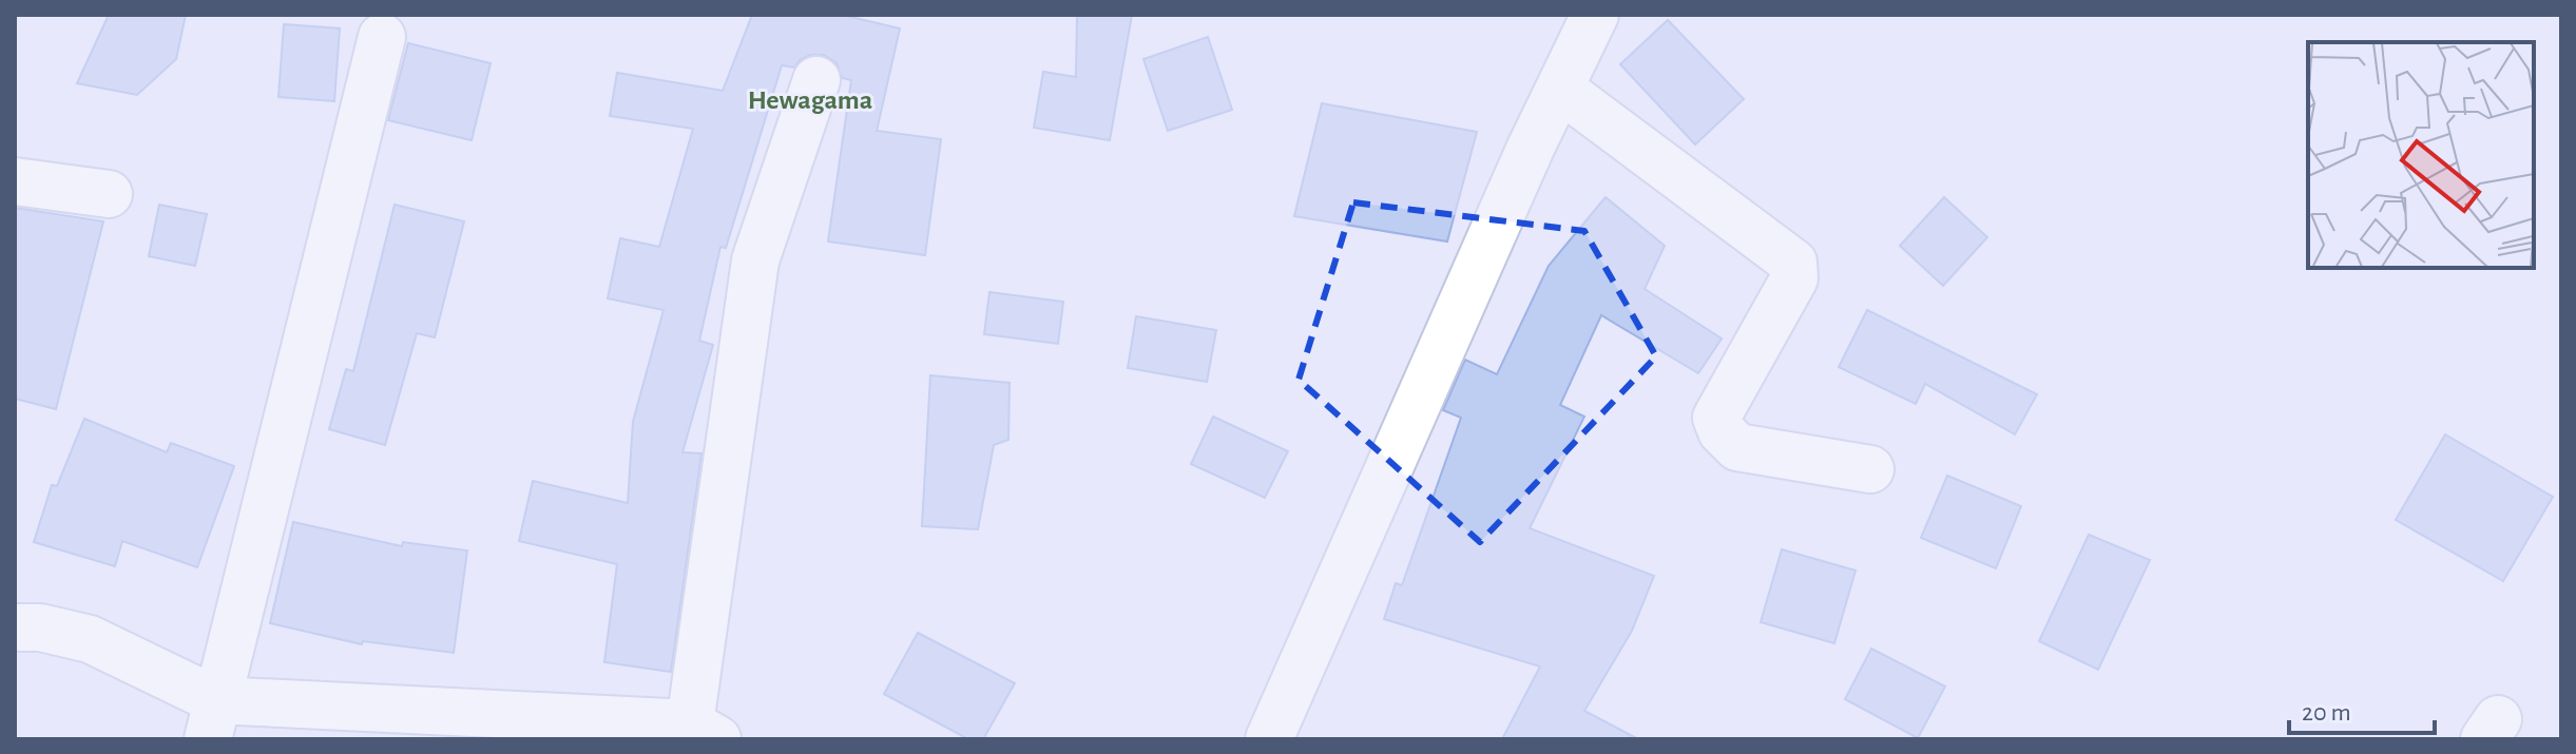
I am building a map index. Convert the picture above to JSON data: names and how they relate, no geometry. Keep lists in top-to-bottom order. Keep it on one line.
{"districts":["Hewagama"],"scale_bar":"20 m"}
